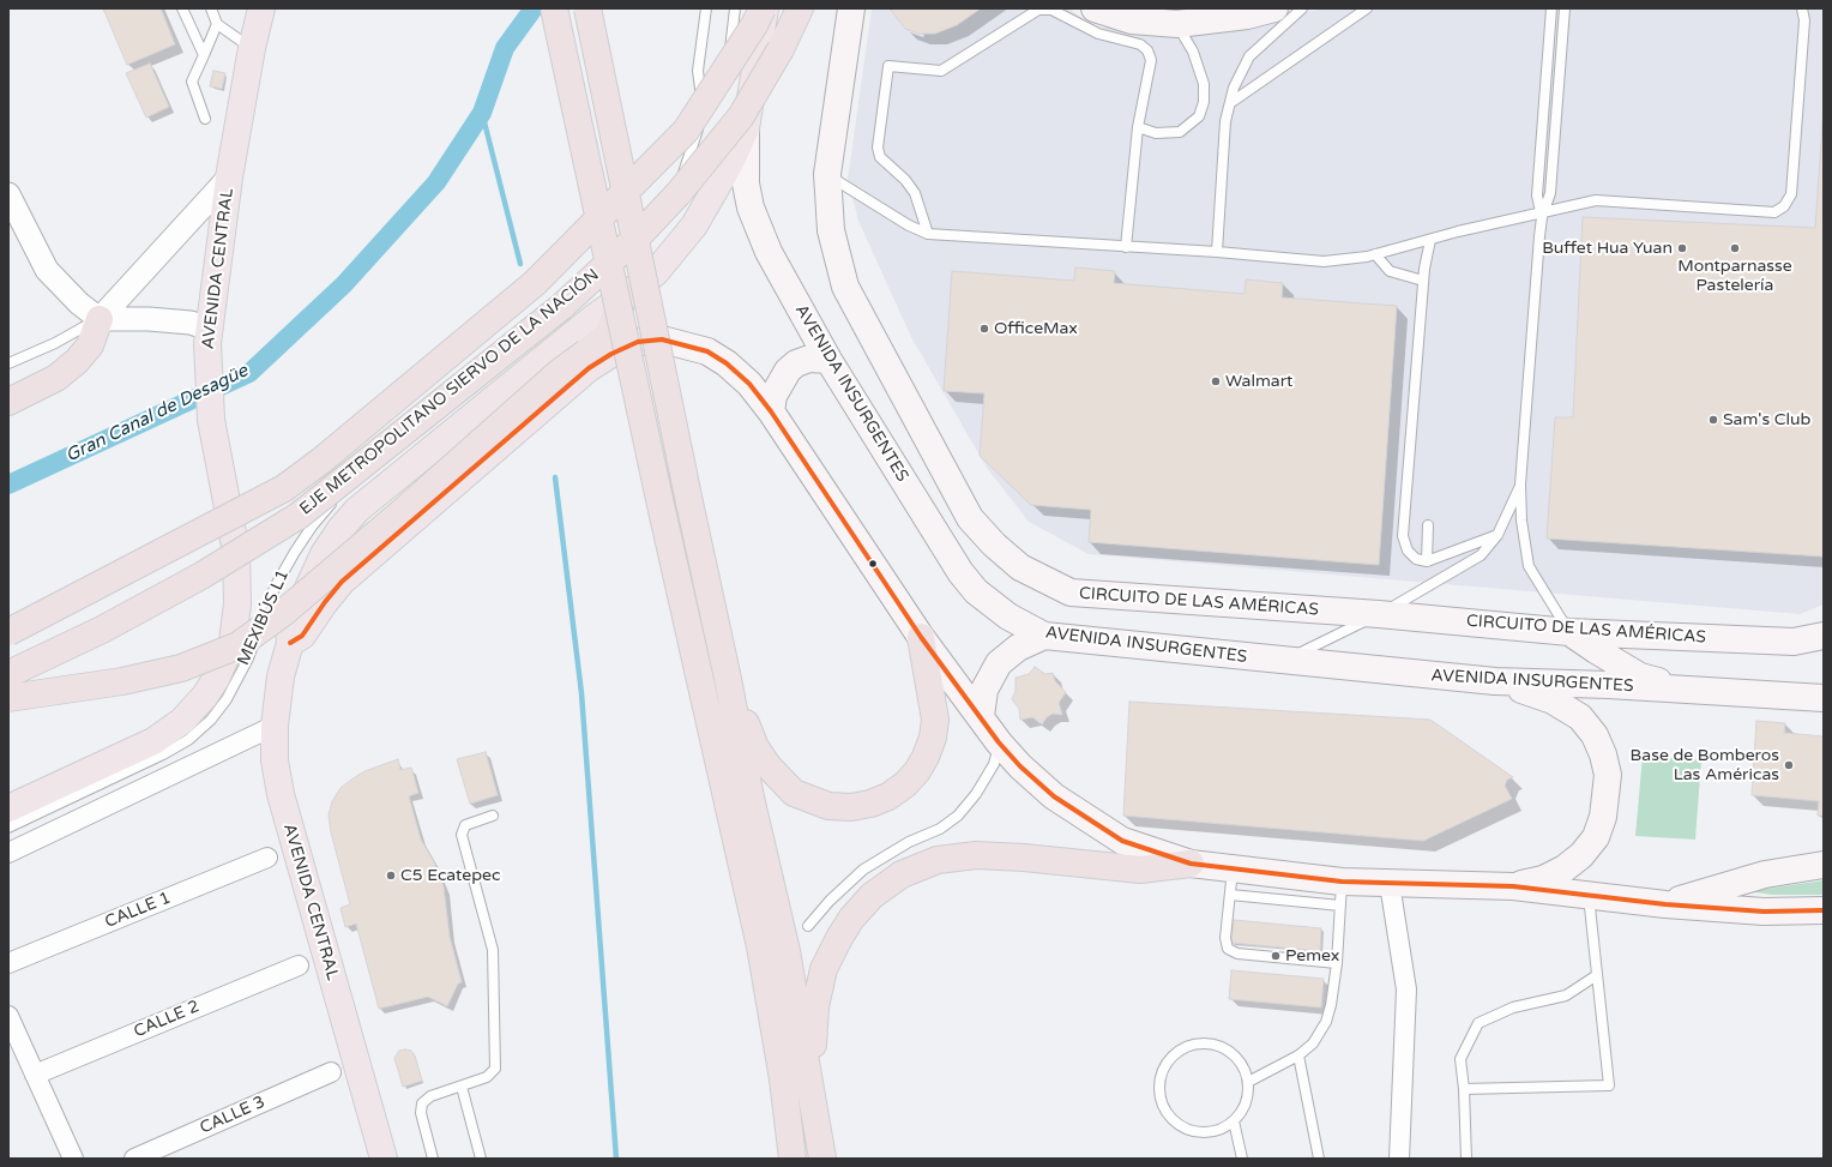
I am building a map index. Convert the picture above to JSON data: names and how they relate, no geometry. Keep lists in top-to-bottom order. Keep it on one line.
{"streets":{"highway":["AVENIDA CENTRAL","EJE METROPOLITANO SIERVO DE LA NACIÓN"],"main road":["AVENIDA INSURGENTES","CIRCUITO DE LAS AMÉRICAS"],"street":["CALLE 1","CALLE 2","CALLE 3"],"lane":["MEXIBÚS L1"]},"crossings":[["AVENIDA CENTRAL","EJE METROPOLITANO SIERVO DE LA NACIÓN"],["AVENIDA CENTRAL","AVENIDA INSURGENTES"]],"water":["Gran Canal de Desagüe"],"places":["Buffet Hua Yuan","Montparnasse Pastelería","OfficeMax","Walmart","Sam's Club","Base de Bomberos Las Américas","C5 Ecatepec","Pemex"]}
